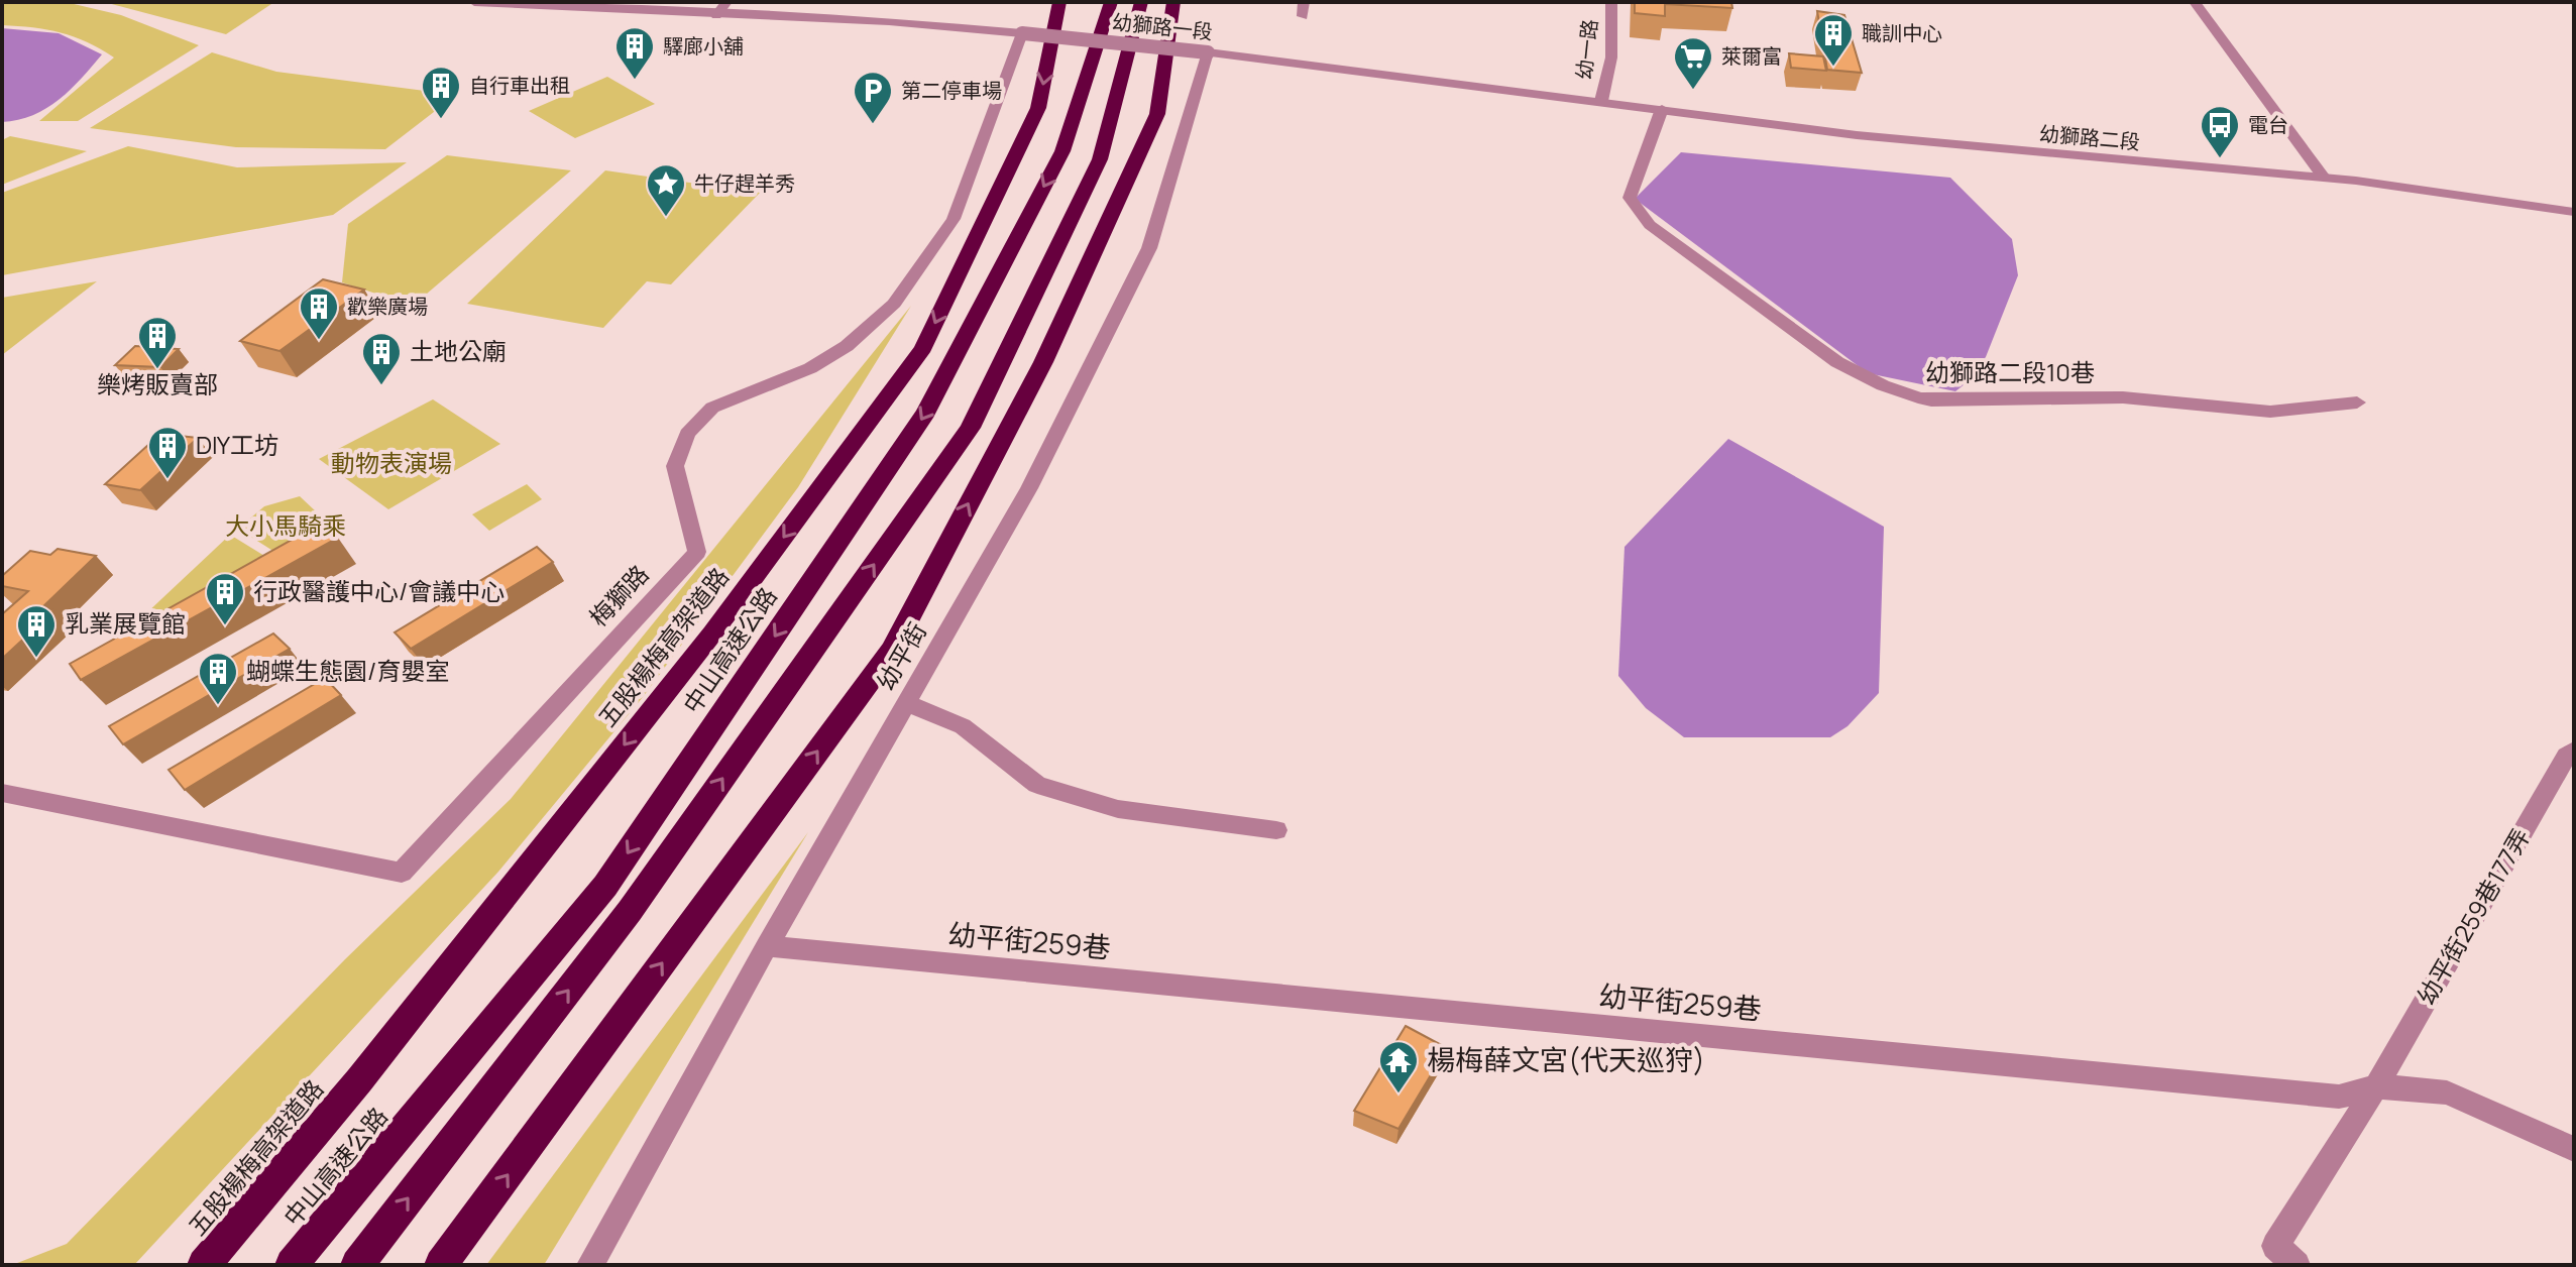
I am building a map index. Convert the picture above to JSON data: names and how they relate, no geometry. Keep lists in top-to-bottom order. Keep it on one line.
{"streets":{"highway":["五股楊梅高架道路","中山高速公路"],"street":["幼獅路一段","幼一路","幼獅路二段","幼獅路二段10巷","梅獅路","幼平街","幼平街259巷177弄","幼平街259巷"]},"crossings":[["幼獅路一段","幼一路"],["幼獅路一段","幼獅路二段"],["幼獅路一段","梅獅路"],["幼獅路一段","幼平街"],["幼一路","幼獅路二段"],["幼獅路二段","幼獅路二段10巷"],["幼平街","幼平街259巷"],["幼平街259巷177弄","幼平街259巷"]],"parks":["動物表演場","大小馬騎乘"],"places":{"building":["職訓中心","驛廊小舖","自行車出租","歡樂廣場","樂烤販賣部","土地公廟","DIY工坊","行政醫護中心/會議中心","乳業展覽館","蝴蝶生態園/育嬰室"],"supermarket":["萊爾富"],"parking":["第二停車場"],"bus stop":["電台"],"place":["牛仔趕羊秀"],"temple":["楊梅薛文宮(代天巡狩)"]}}
